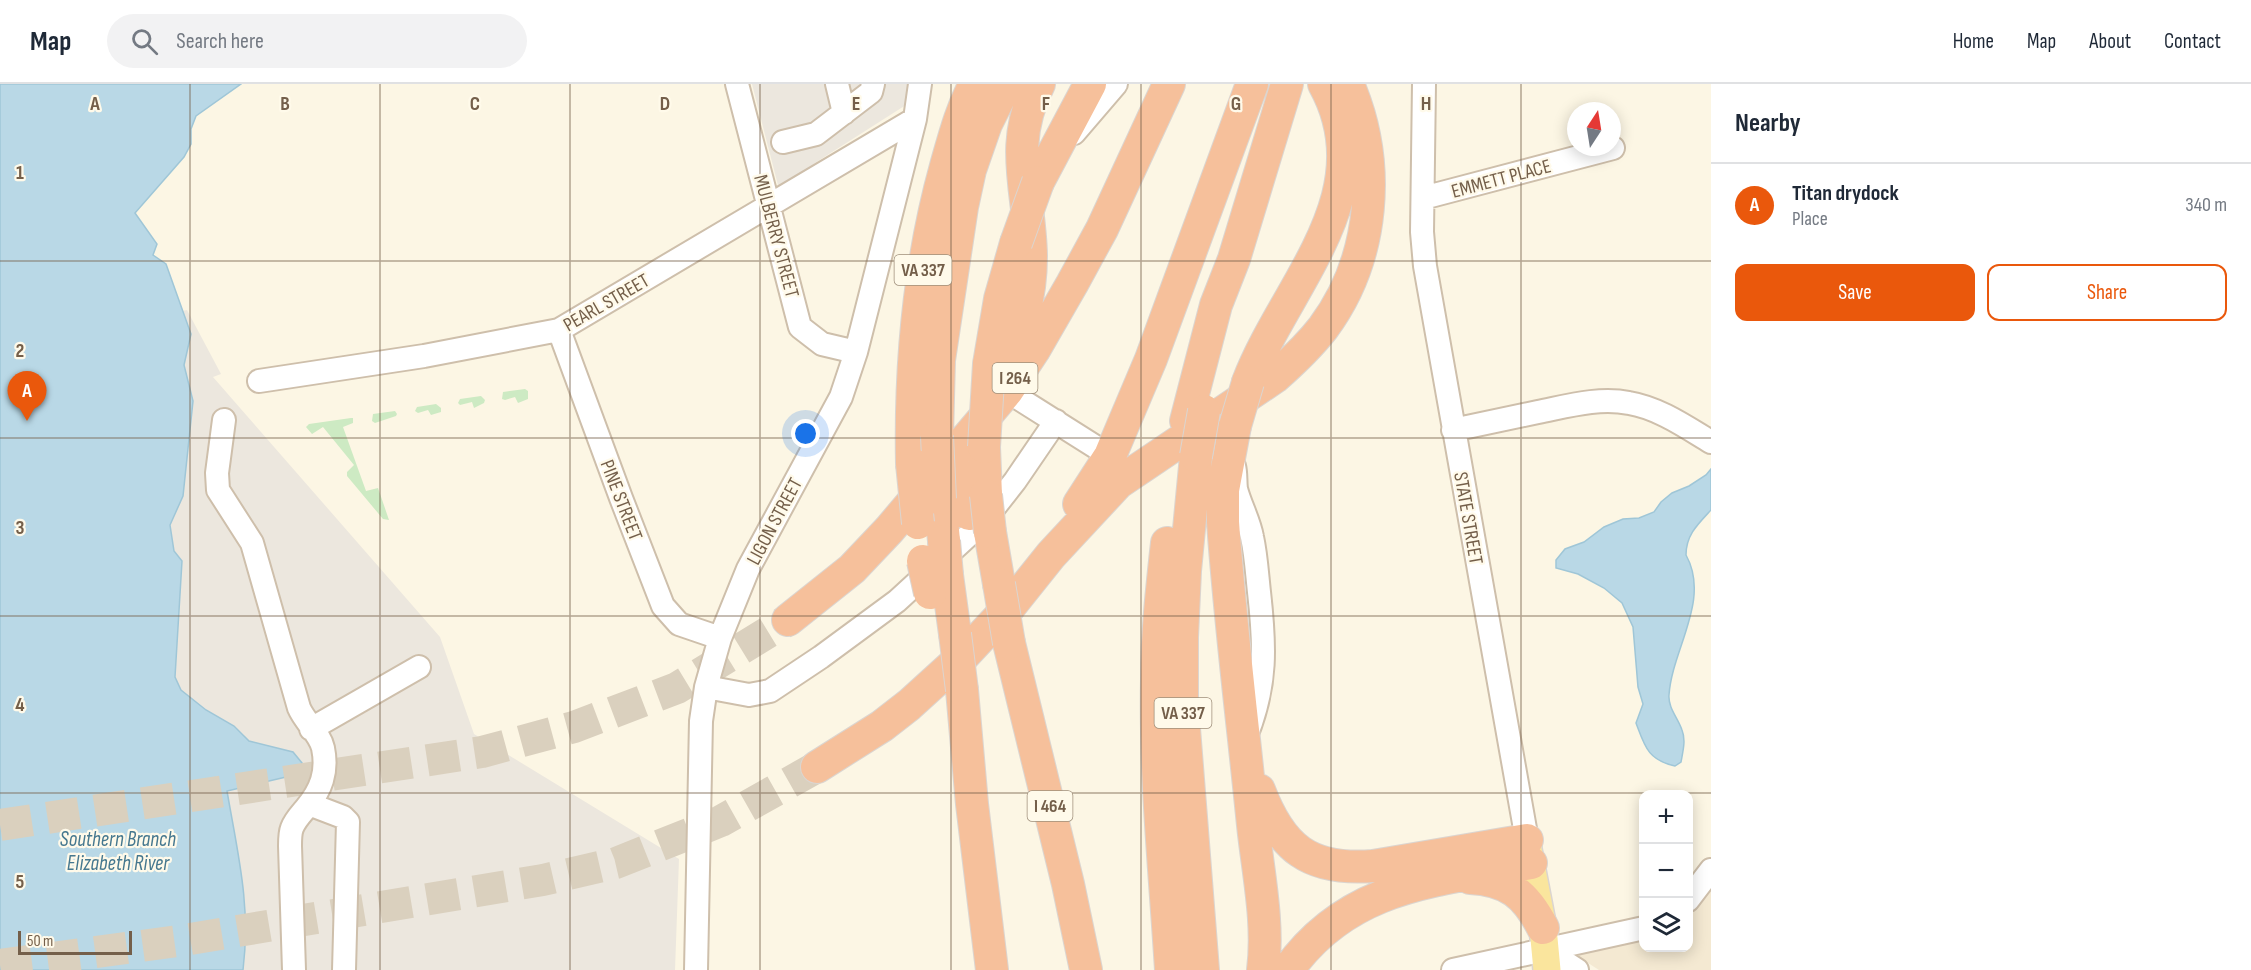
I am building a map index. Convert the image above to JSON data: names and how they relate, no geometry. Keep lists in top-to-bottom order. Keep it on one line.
{"streets":{"highway":["VA 337","I 264","I 464"],"main road":["STATE STREET"],"street":["EMMETT PLACE","MULBERRY STREET","PEARL STREET","PINE STREET","LIGON STREET"]},"crossings":[["EMMETT PLACE","STATE STREET"],["MULBERRY STREET","PEARL STREET"],["MULBERRY STREET","LIGON STREET"],["VA 337","I 264"],["PEARL STREET","PINE STREET"],["PEARL STREET","LIGON STREET"],["PINE STREET","LIGON STREET"]],"water":["Southern Branch Elizabeth River"],"scale_bar":"50 m","north":"top","page":{"header":"Map","search":"Search here","nav":["Home","Map","About","Contact"],"heading":"Nearby","list":[{"mark":"A","name":"Titan drydock","note":"Place","value":"340 m"}],"buttons":["Save","Share"],"pins":"A","map_buttons":["+","−"],"scale":"50 m"},"grid":{"columns":["A","B","C","D","E","F","G","H"],"rows":["1","2","3","4","5"]}}
